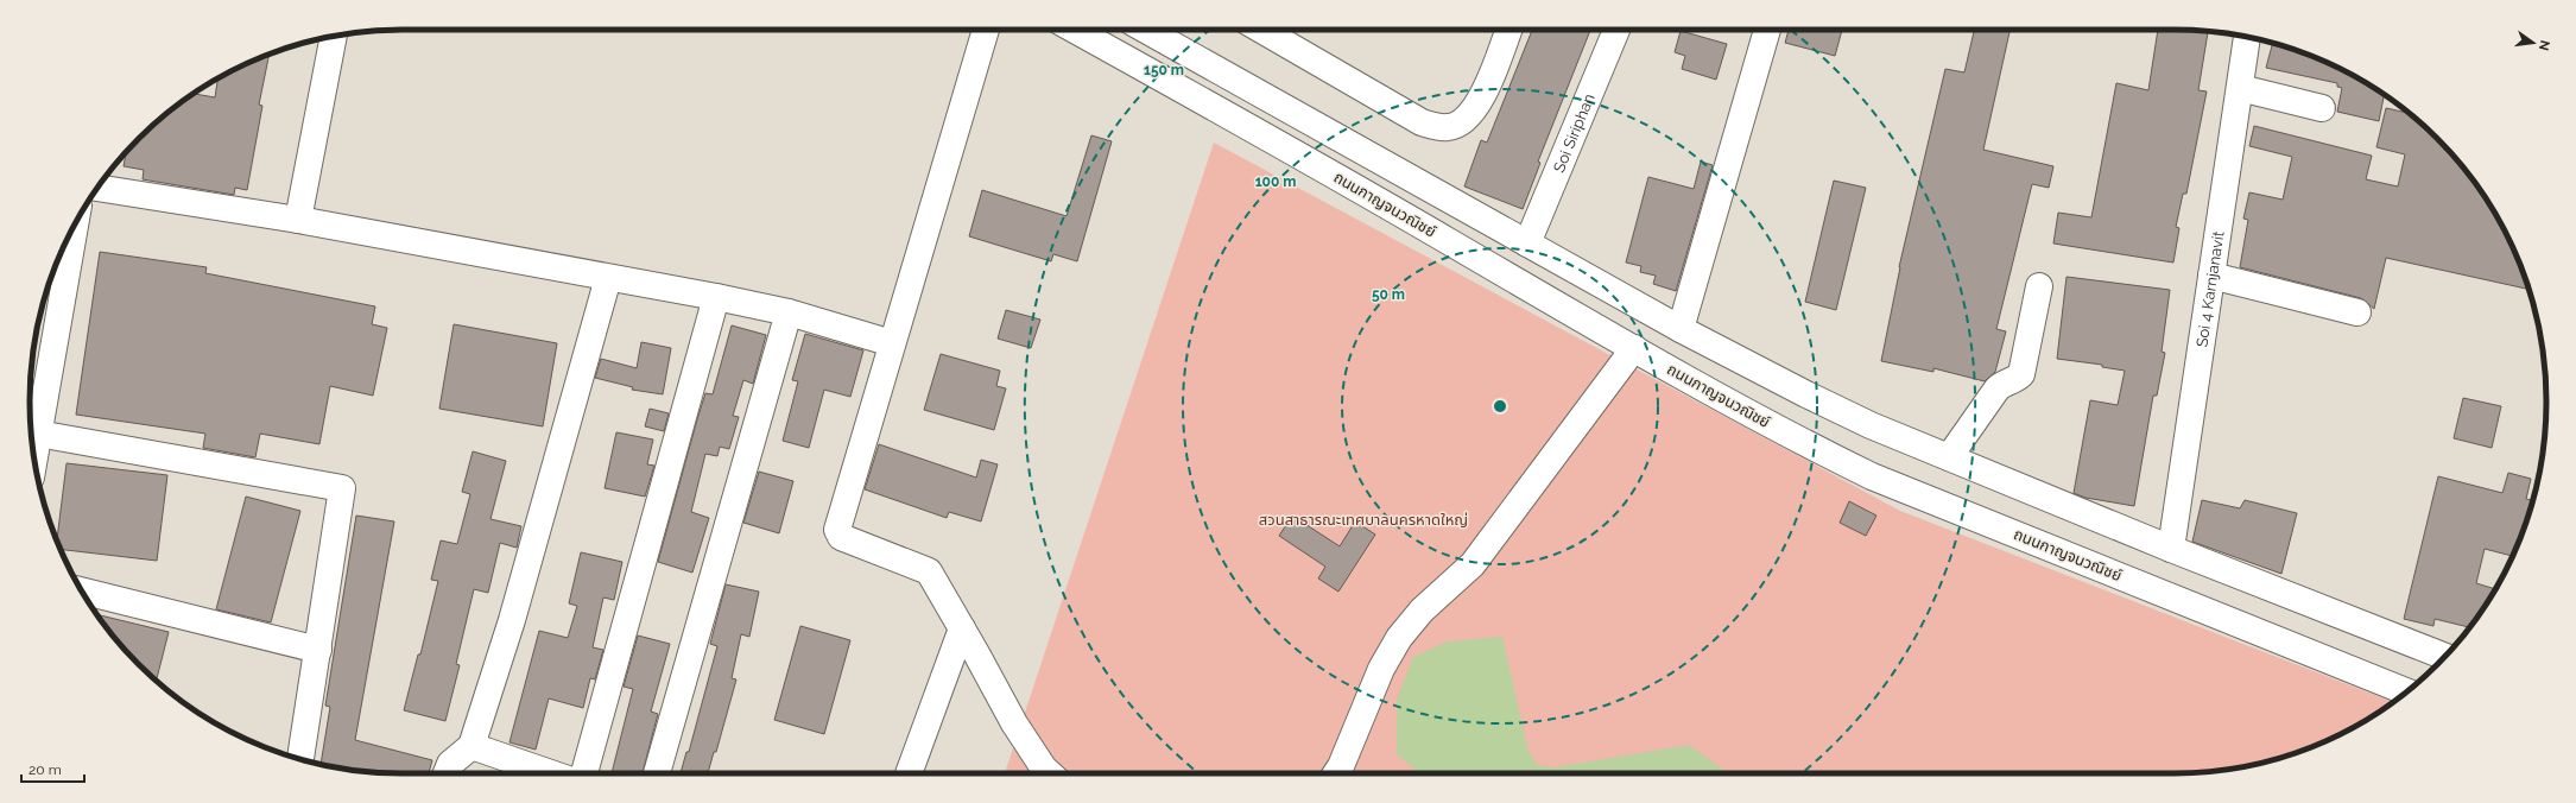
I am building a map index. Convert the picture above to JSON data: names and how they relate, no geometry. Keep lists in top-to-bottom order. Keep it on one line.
{"streets":{"street":["Soi Siriphan","ถนนกาญจนวณิชย์","Soi 4 Karnjanavit"]},"parks":["สวนสาธารณะเทศบาลนครหาดใหญ่"],"scale_bar":"20 m","north":"right","rings":["150 m","100 m","50 m"]}
